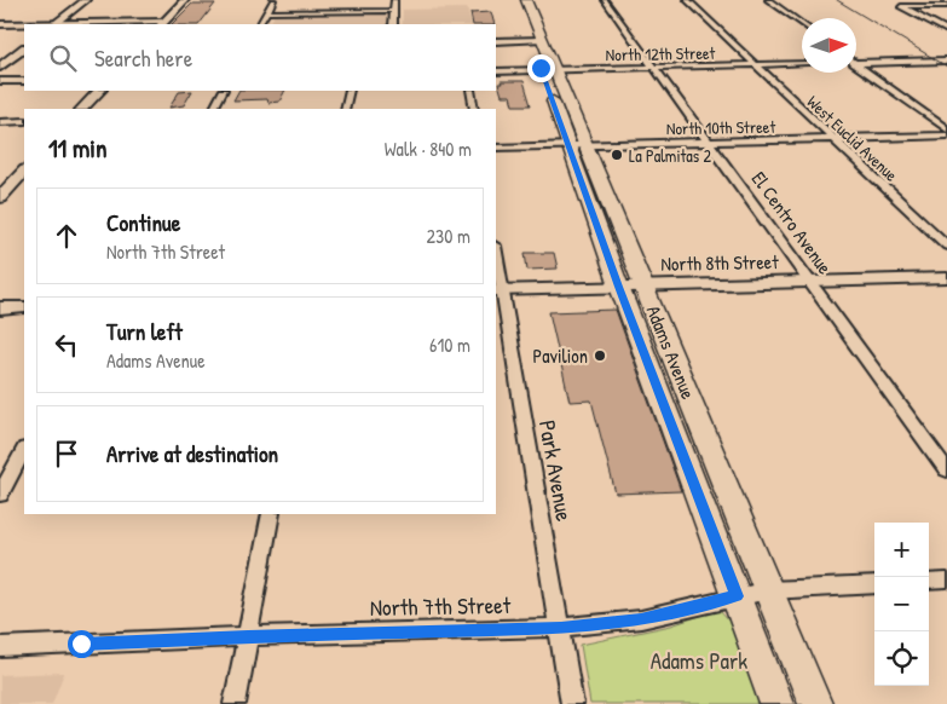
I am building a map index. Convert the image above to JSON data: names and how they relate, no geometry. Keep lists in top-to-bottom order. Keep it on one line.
{"streets":{"main road":["Adams Avenue"],"street":["North 12th Street","North 10th Street","West Euclid Avenue","El Centro Avenue","North 8th Street","Park Avenue","North 7th Street"]},"crossings":[["North 12th Street","West Euclid Avenue"],["North 12th Street","El Centro Avenue"],["North 12th Street","Adams Avenue"],["North 10th Street","West Euclid Avenue"],["North 10th Street","El Centro Avenue"],["North 10th Street","Adams Avenue"],["El Centro Avenue","North 8th Street"],["North 8th Street","Adams Avenue"],["North 8th Street","Park Avenue"],["Adams Avenue","North 7th Street"],["Park Avenue","North 7th Street"]],"parks":["Adams Park"],"places":["La Palmitas 2","Pavilion"],"north":"right","page":{"search":"Search here","heading":["11 min","Walk · 840 m"],"list":[["Continue","North 7th Street","230 m"],["Turn left","Adams Avenue","610 m"],"Arrive at destination"],"map_buttons":["+","−"]}}
